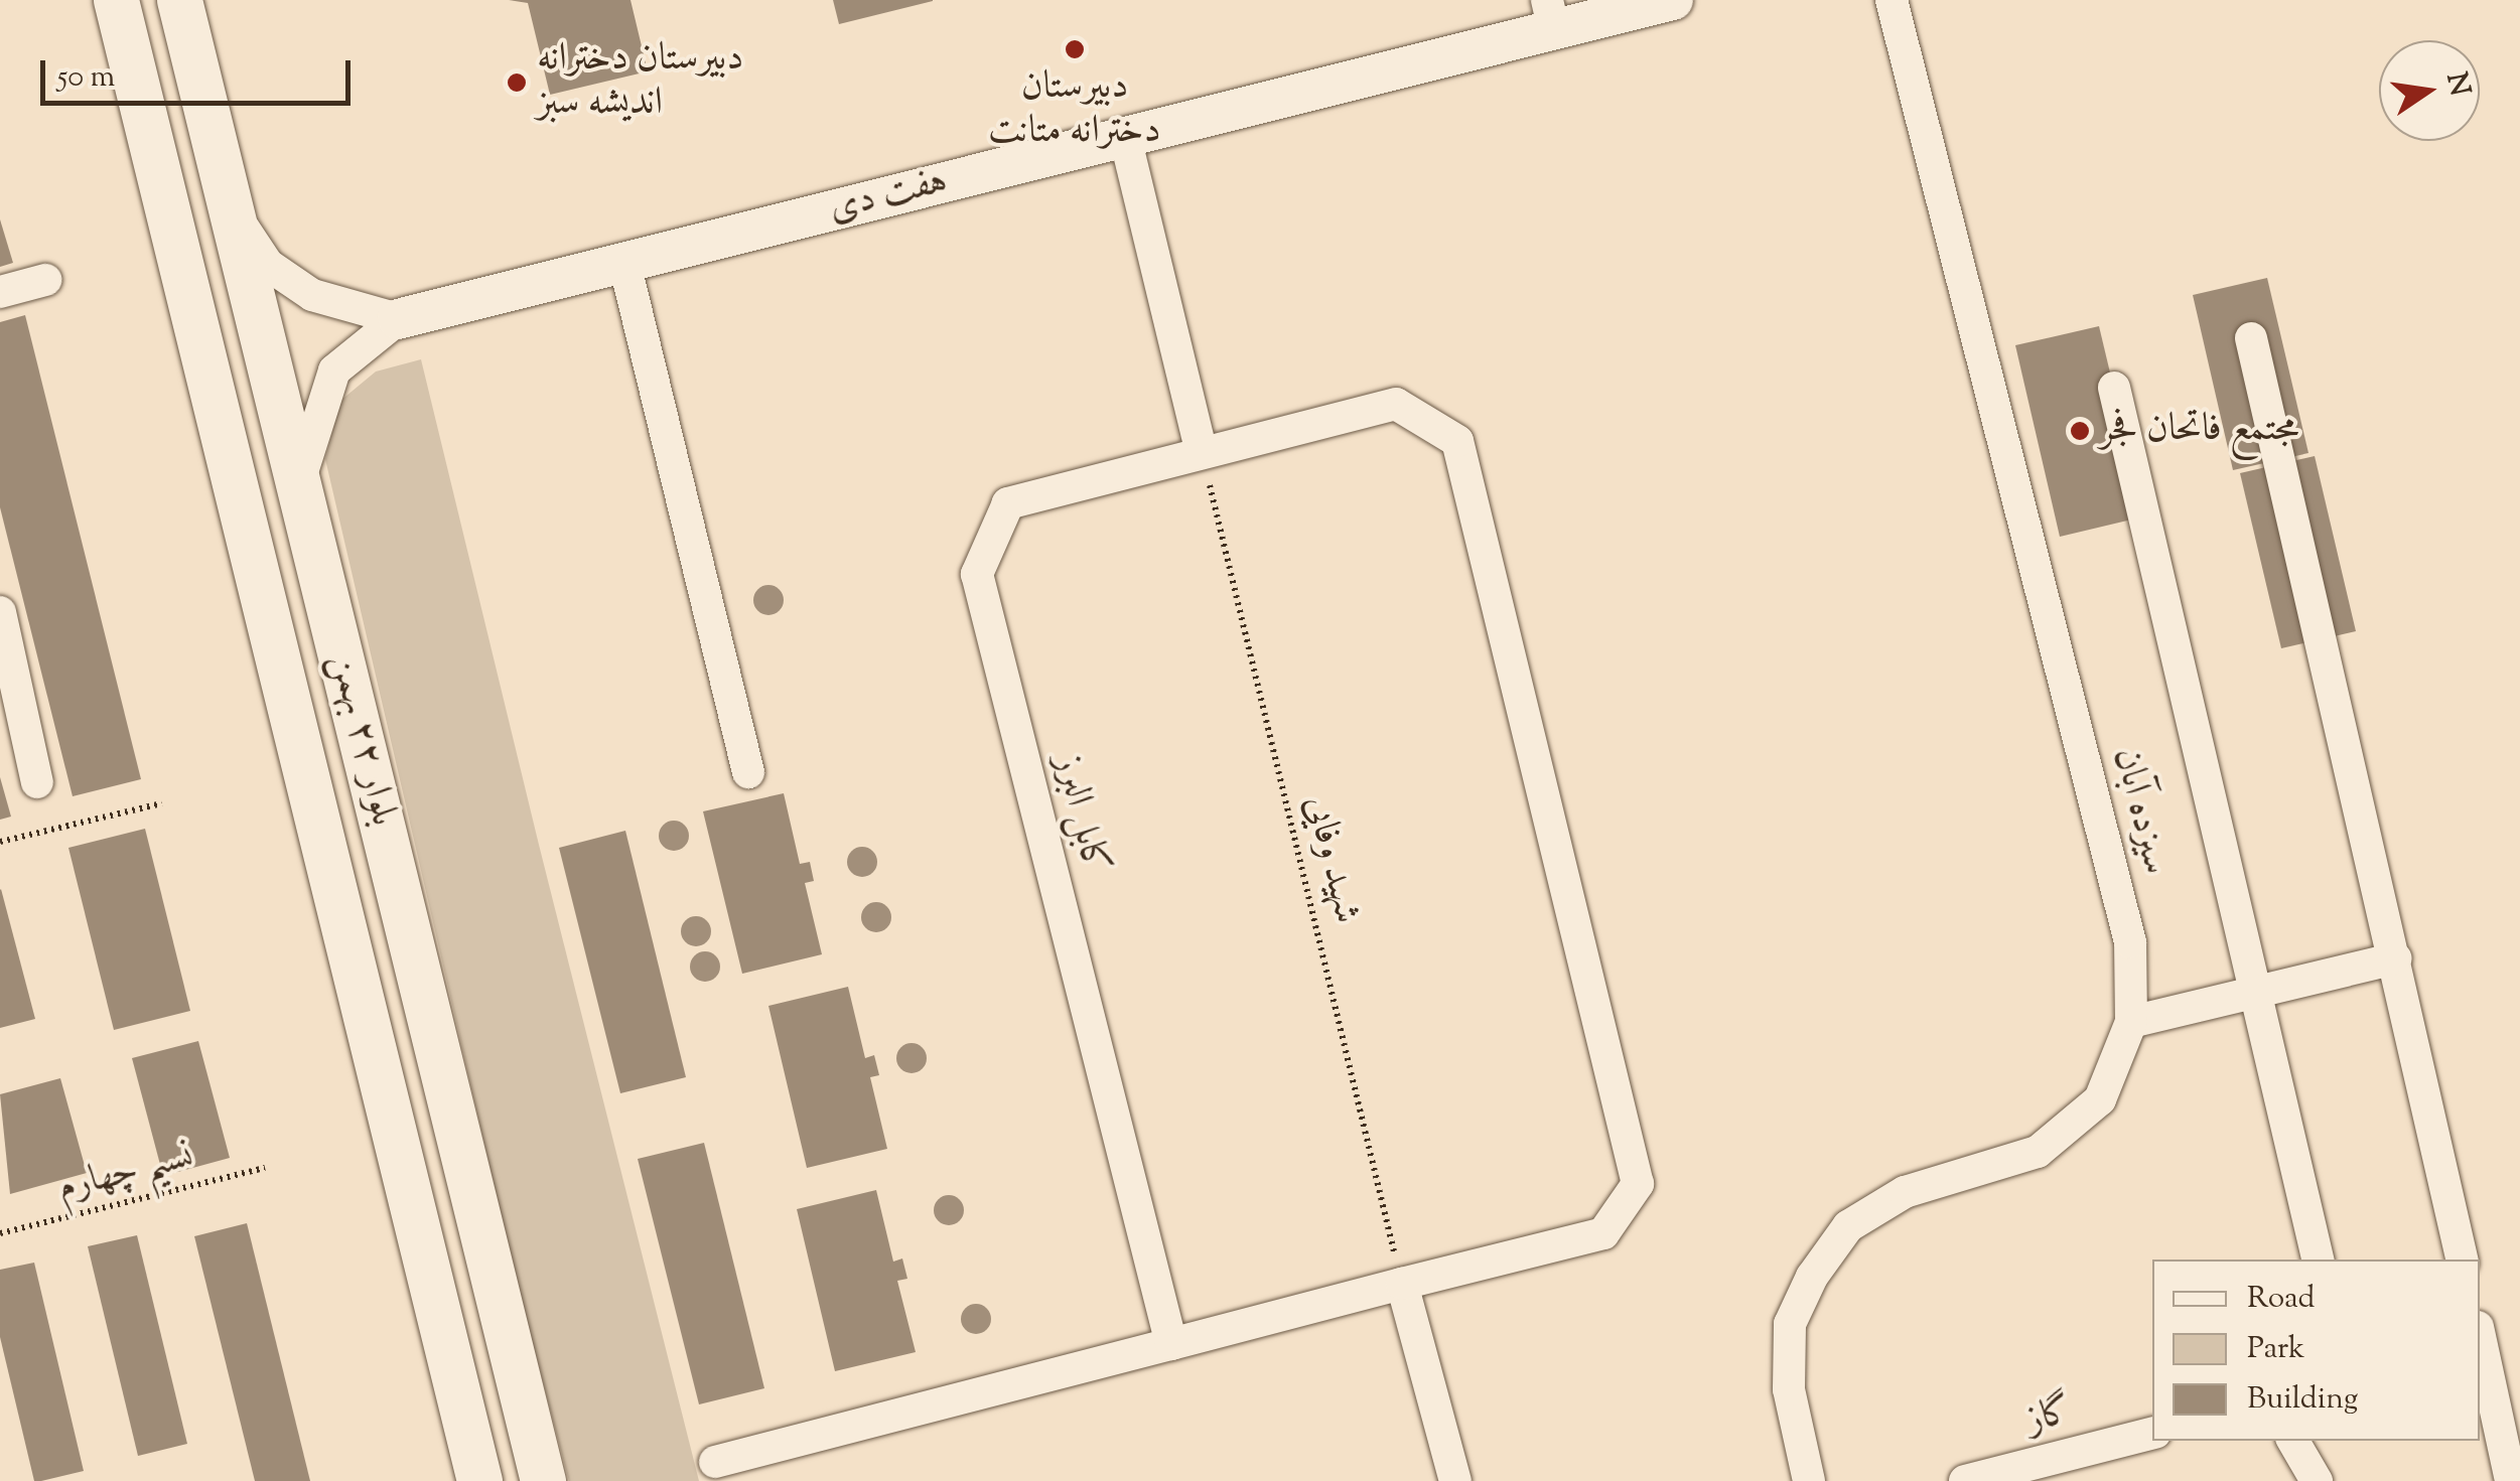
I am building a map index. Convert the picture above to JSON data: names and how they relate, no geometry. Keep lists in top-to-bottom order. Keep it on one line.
{"streets":{"main road":["بلوار ۲۲ بهمن"],"street":["هفت دی","سیزده آبان","کابل البرز","گاز"],"path":["شهید وفایی","نسیم چهارم"]},"crossings":[["کابل البرز","شهید وفایی"]],"places":["دبیرستان دخترانه متانت","دبیرستان دخترانه اندیشه سبز","مجتمع فاتحان فجر"],"legend":["Road","Park","Building"],"scale_bar":"50 m","north":"right"}
